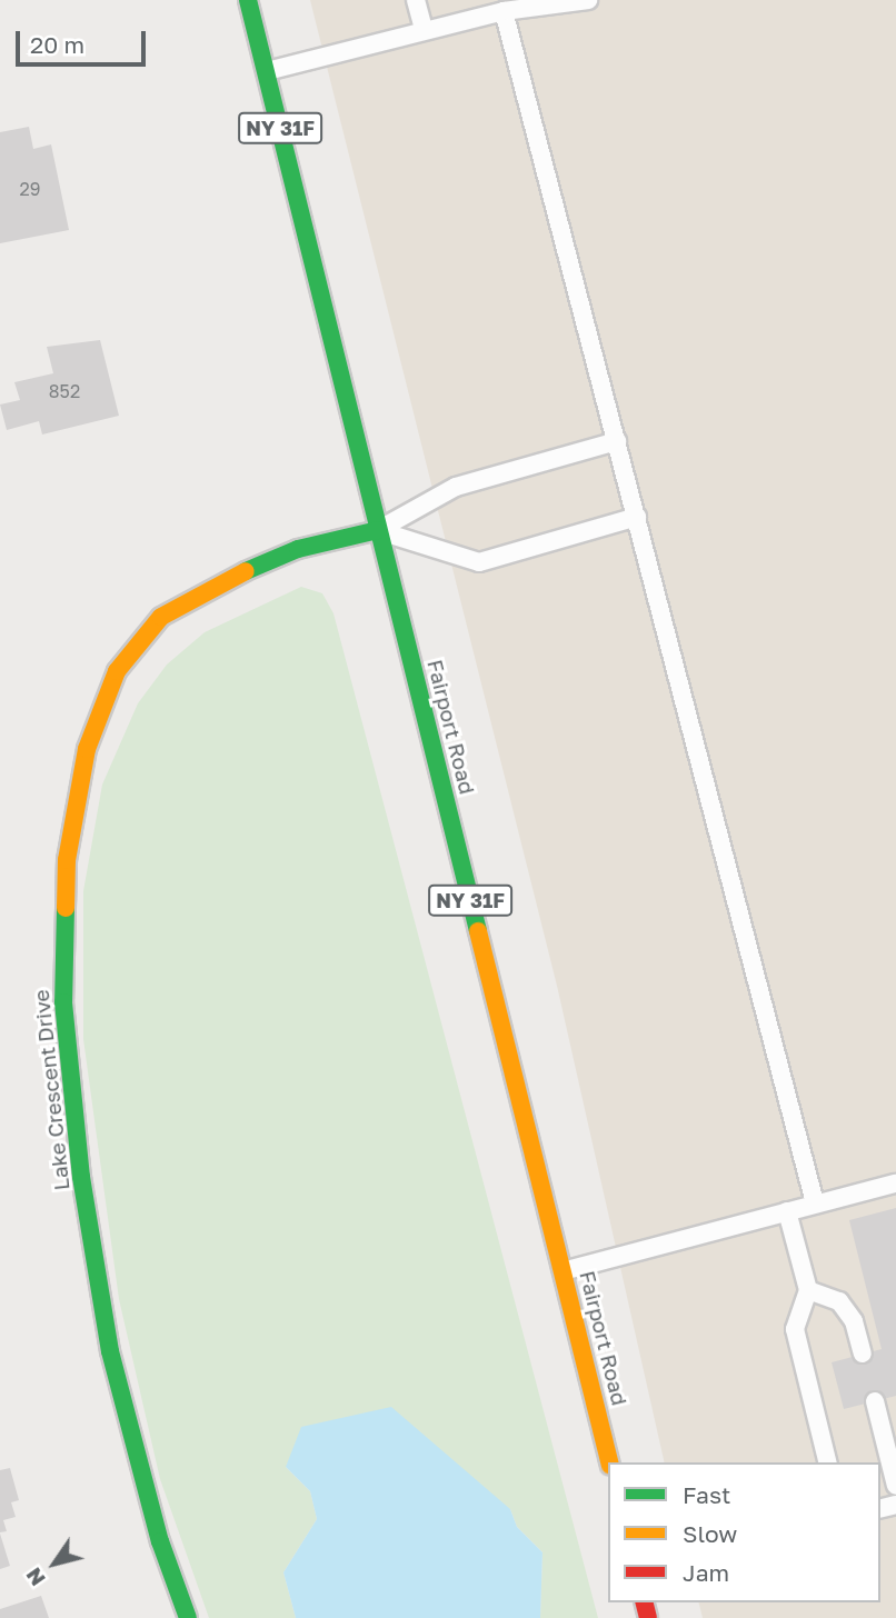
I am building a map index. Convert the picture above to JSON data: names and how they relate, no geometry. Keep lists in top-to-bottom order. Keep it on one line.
{"streets":{"main road":["NY 31F","Fairport Road","Lake Crescent Drive"]},"crossings":[["Fairport Road","Lake Crescent Drive"]],"house_numbers":["29","852"],"legend":["Fast","Slow","Jam"],"scale_bar":"20 m","north":"bottom left"}
